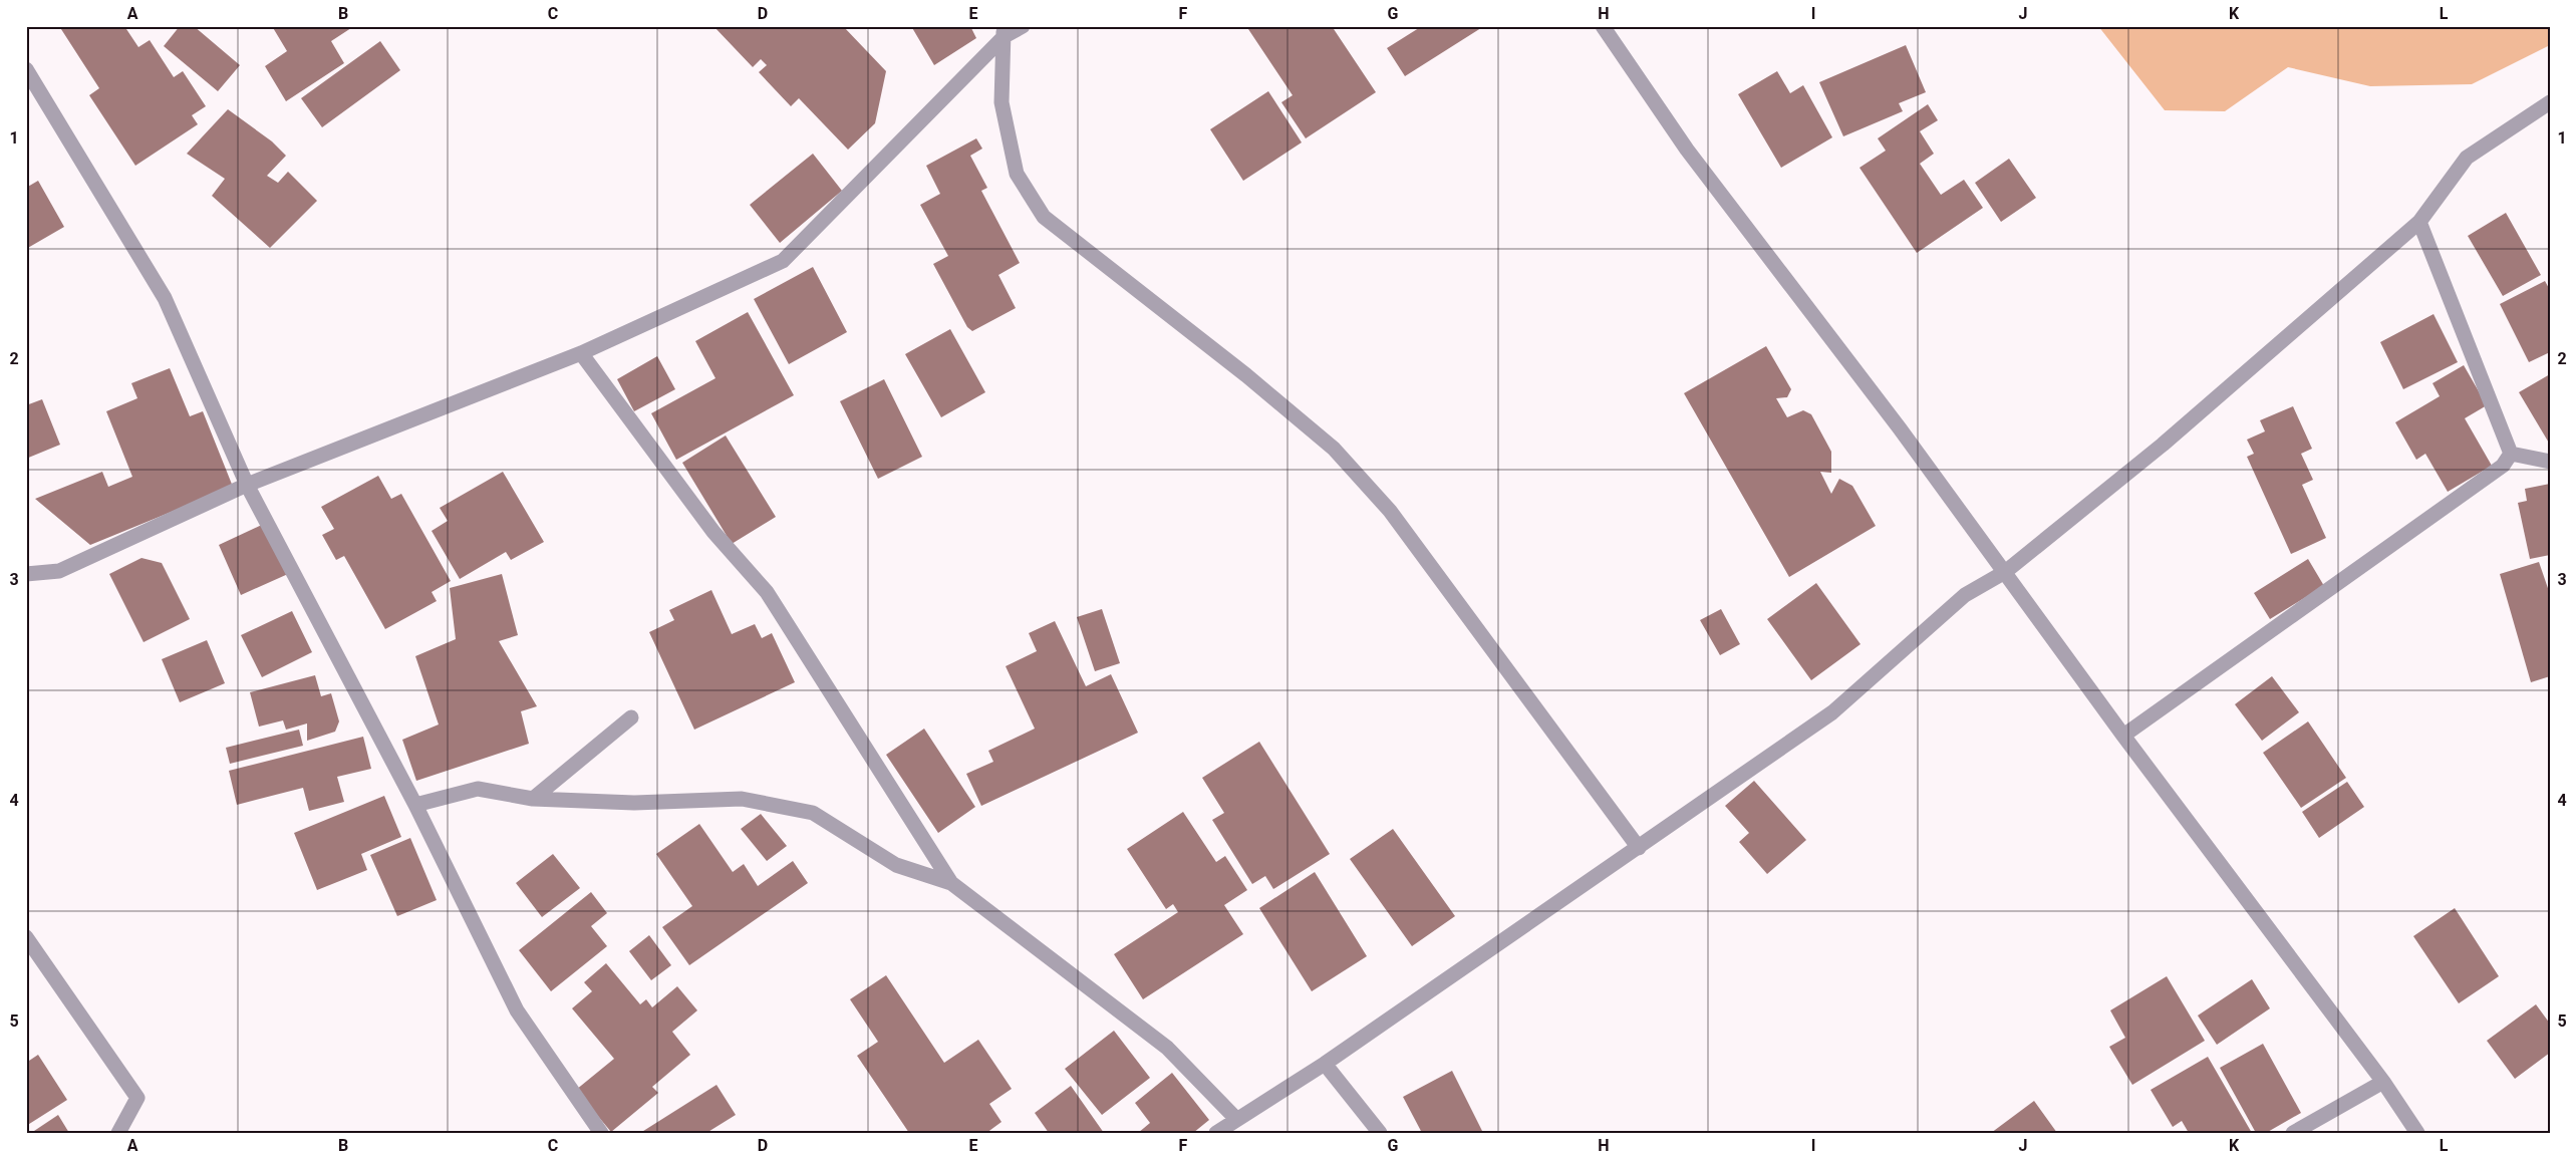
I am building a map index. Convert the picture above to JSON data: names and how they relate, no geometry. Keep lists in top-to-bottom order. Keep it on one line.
{"grid":{"columns":["A","B","C","D","E","F","G","H","I","J","K","L"],"rows":["1","2","3","4","5"]}}
